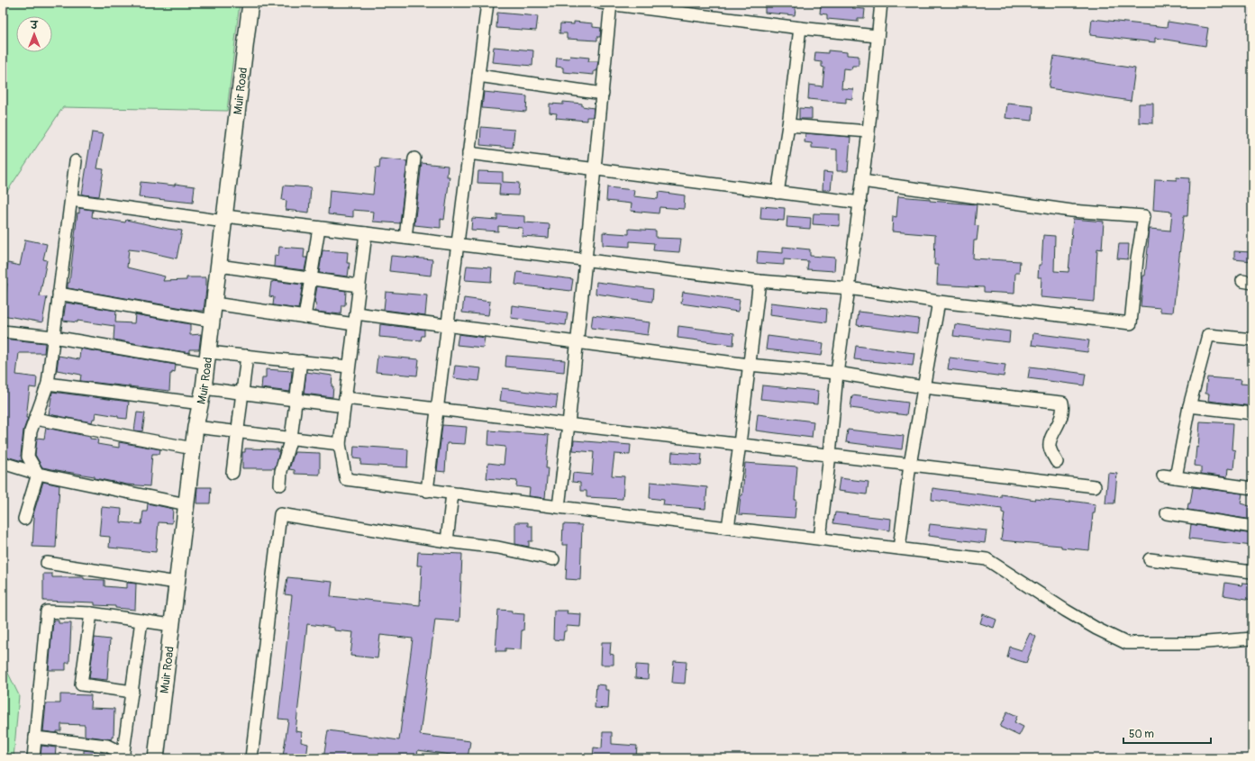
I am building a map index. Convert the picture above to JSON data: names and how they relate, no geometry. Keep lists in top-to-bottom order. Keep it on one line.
{"streets":{"main road":["Muir Road"]},"scale_bar":"50 m","north":"top"}
